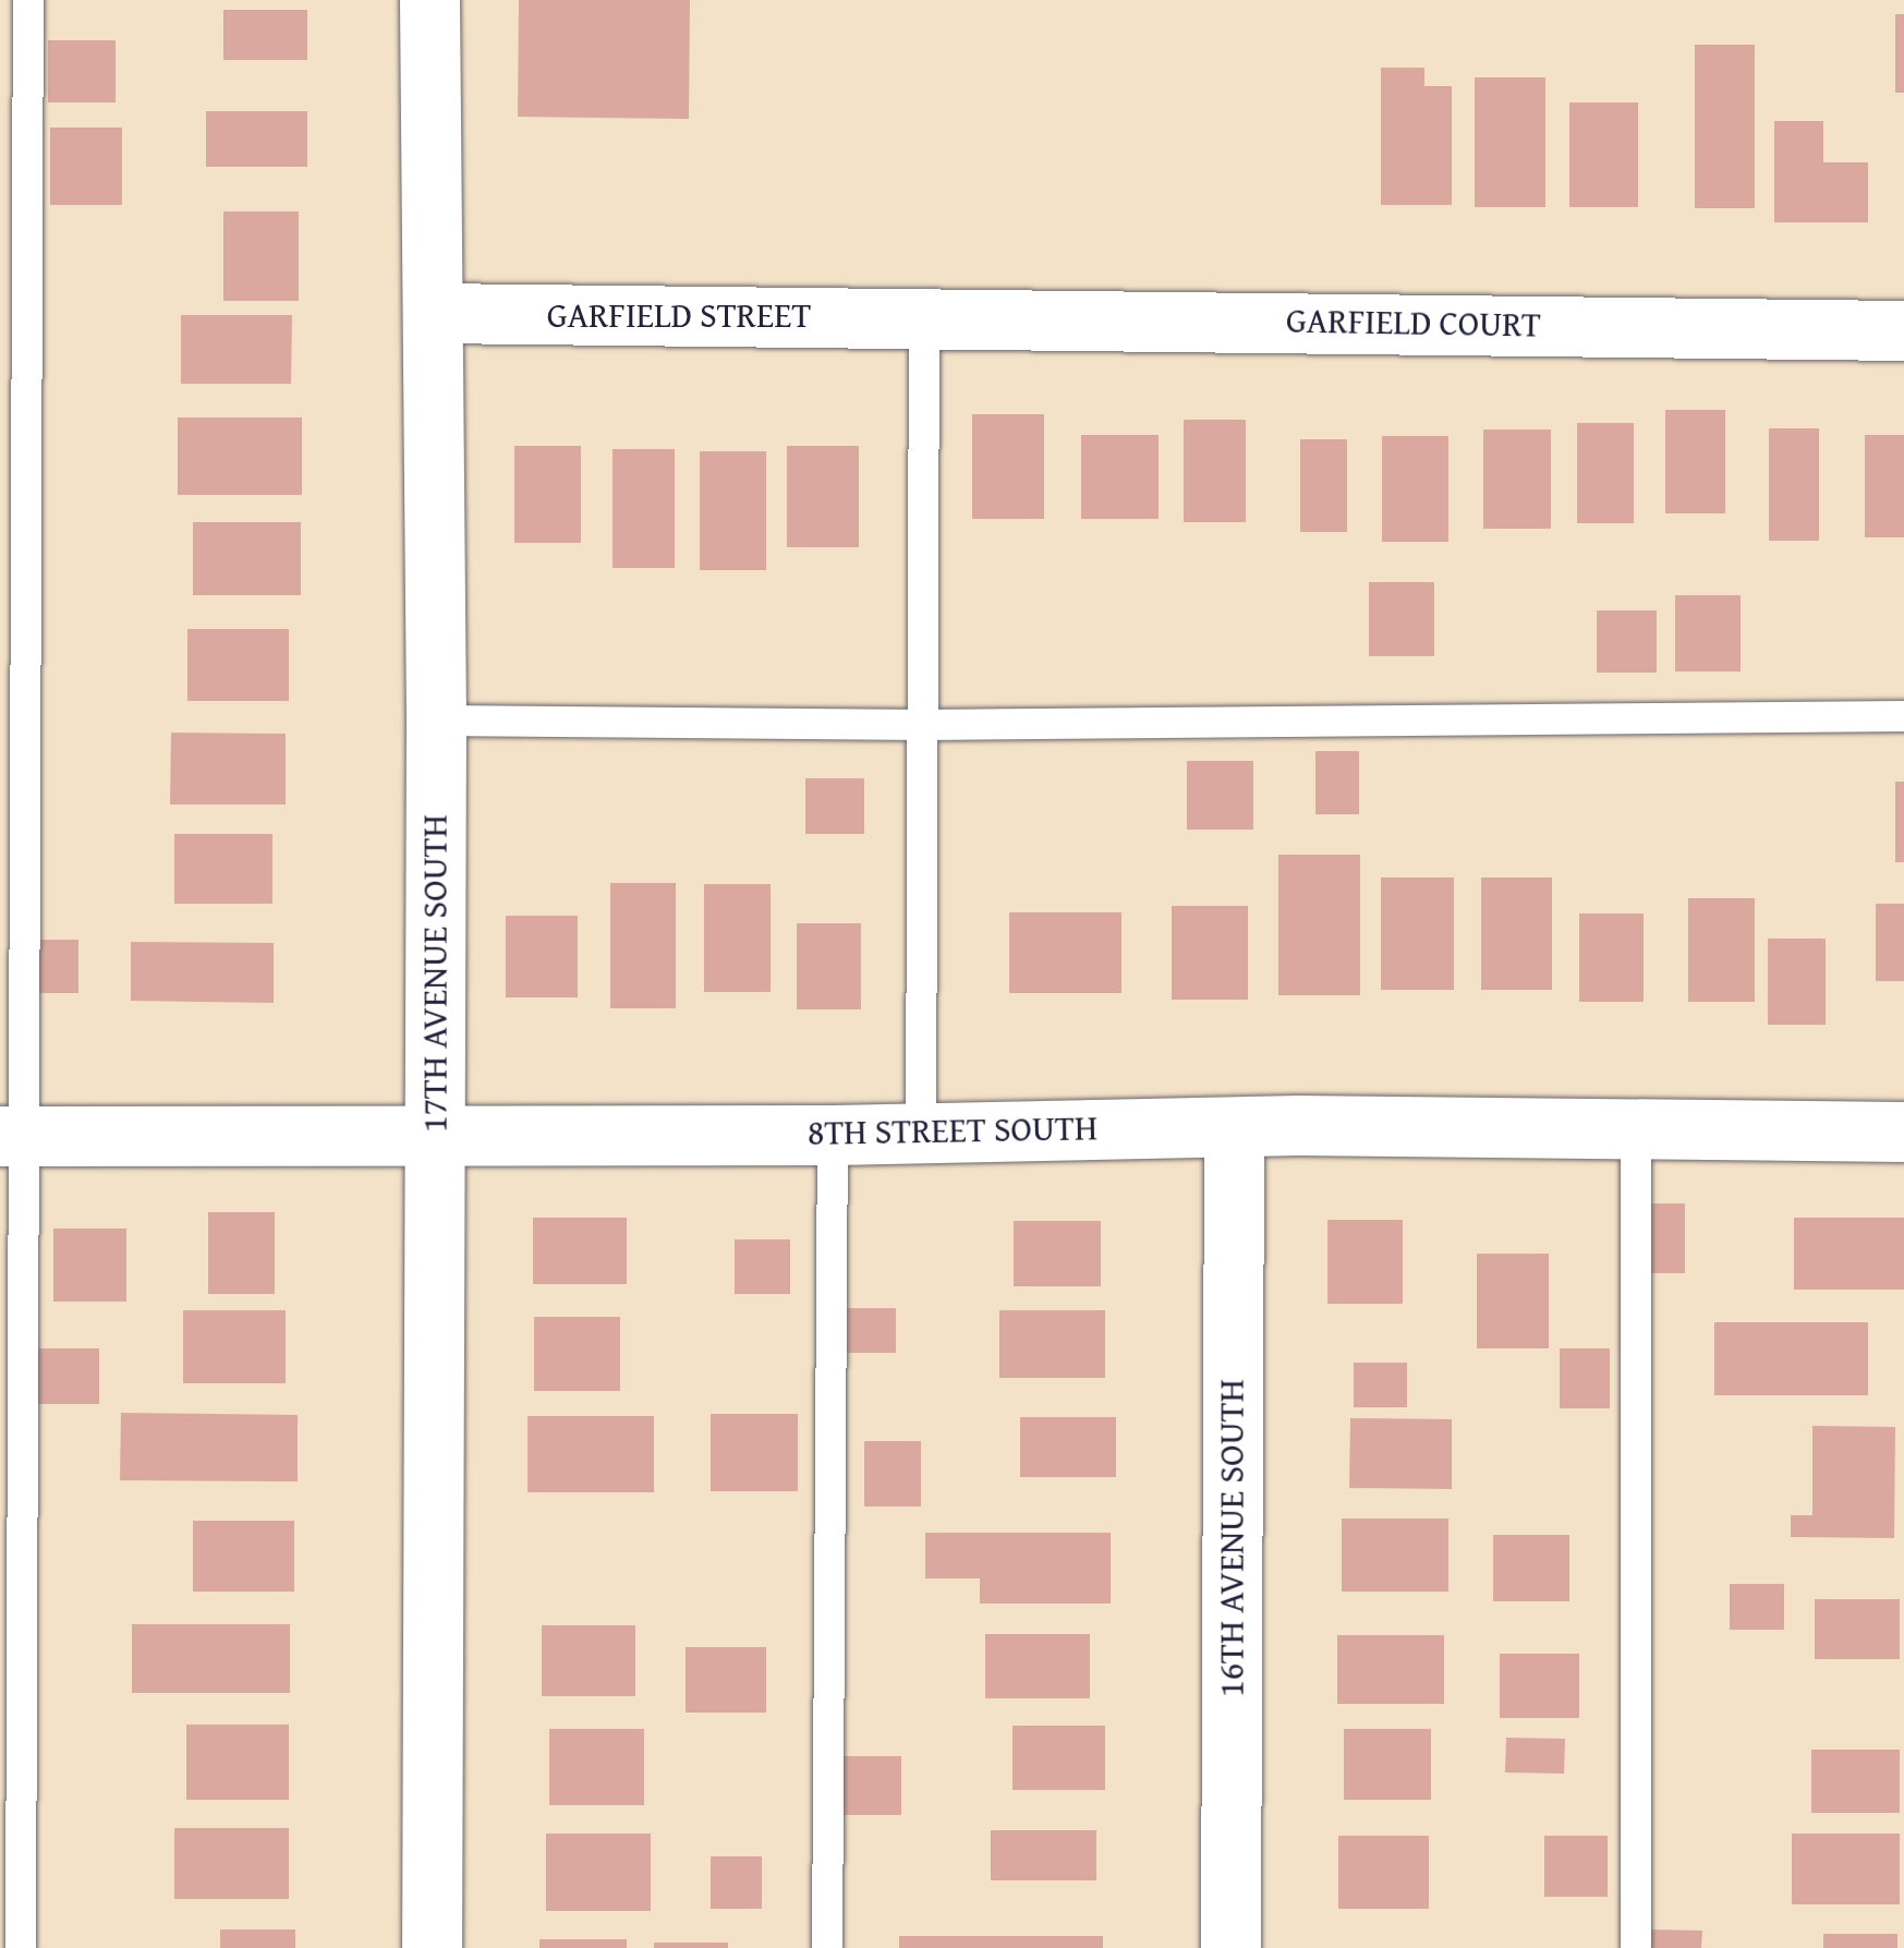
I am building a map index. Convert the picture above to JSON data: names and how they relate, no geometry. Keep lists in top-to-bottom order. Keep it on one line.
{"streets":{"street":["GARFIELD STREET","GARFIELD COURT","17TH AVENUE SOUTH","8TH STREET SOUTH","16TH AVENUE SOUTH"]},"crossings":[["GARFIELD STREET","GARFIELD COURT"],["GARFIELD STREET","17TH AVENUE SOUTH"],["17TH AVENUE SOUTH","8TH STREET SOUTH"],["8TH STREET SOUTH","16TH AVENUE SOUTH"]]}
